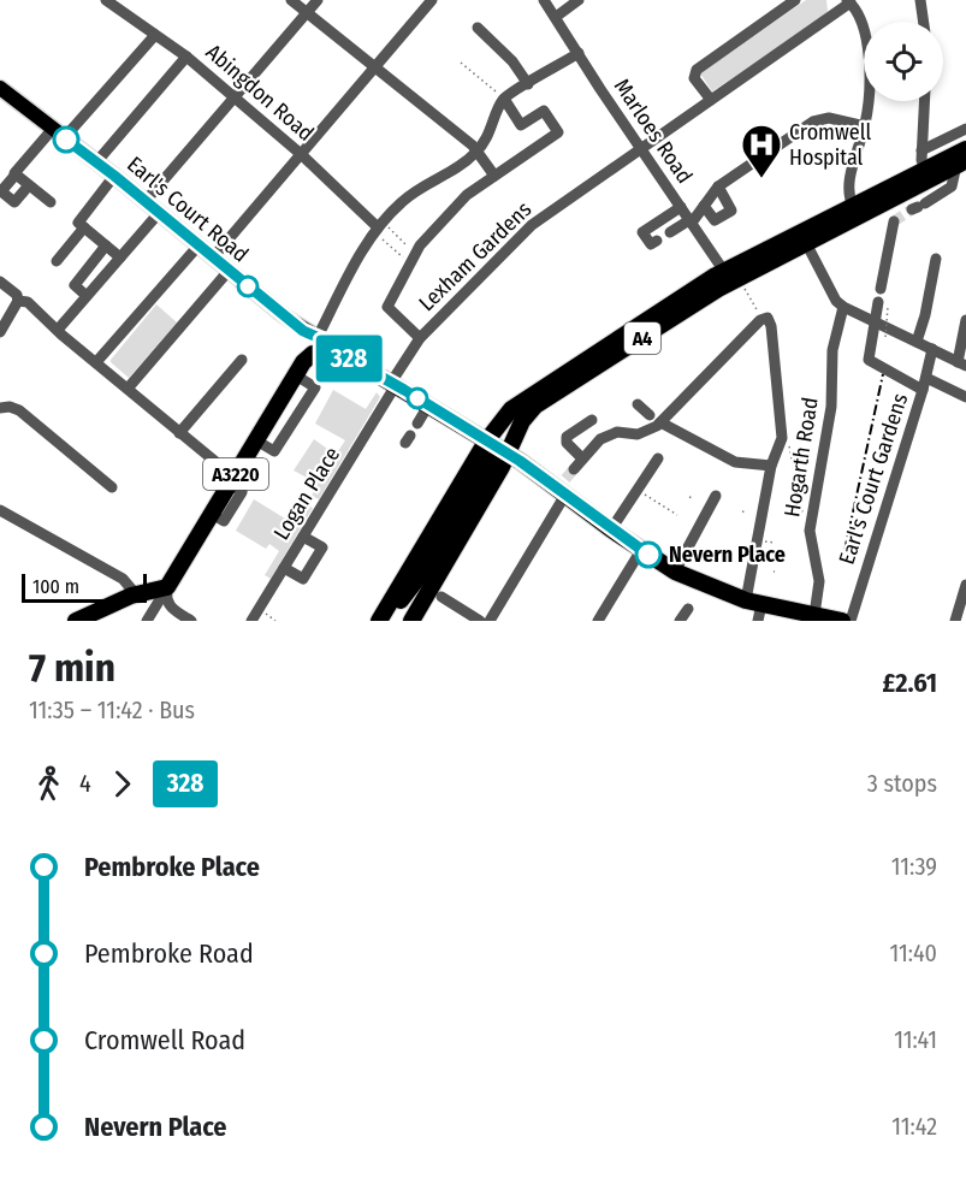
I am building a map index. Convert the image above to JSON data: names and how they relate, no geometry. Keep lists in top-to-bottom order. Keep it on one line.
{"streets":{"highway":["Earl's Court Road","A4","A3220"],"street":["Abingdon Road","Marloes Road","Lexham Gardens","Hogarth Road","Earl's Court Gardens","Logan Place"]},"crossings":[["Marloes Road","Lexham Gardens"],["Marloes Road","A4"],["Earl's Court Road","Lexham Gardens"],["Earl's Court Road","A4"],["Earl's Court Road","Hogarth Road"],["Earl's Court Road","Logan Place"],["Lexham Gardens","A4"],["Lexham Gardens","Logan Place"]],"places":{"hospital":["Cromwell Hospital"],"other":["Nevern Place"]},"lines":["bus line 328"],"scale_bar":"100 m","page":{"on_map":"328","scale":"100 m","heading":["7 min","11:35 – 11:42 · Bus","£2.61"],"legs":["4","328","3 stops"],"list":[{"name":"Pembroke Place","value":"11:39"},{"name":"Pembroke Road","value":"11:40"},{"name":"Cromwell Road","value":"11:41"},{"name":"Nevern Place","value":"11:42"}]}}
